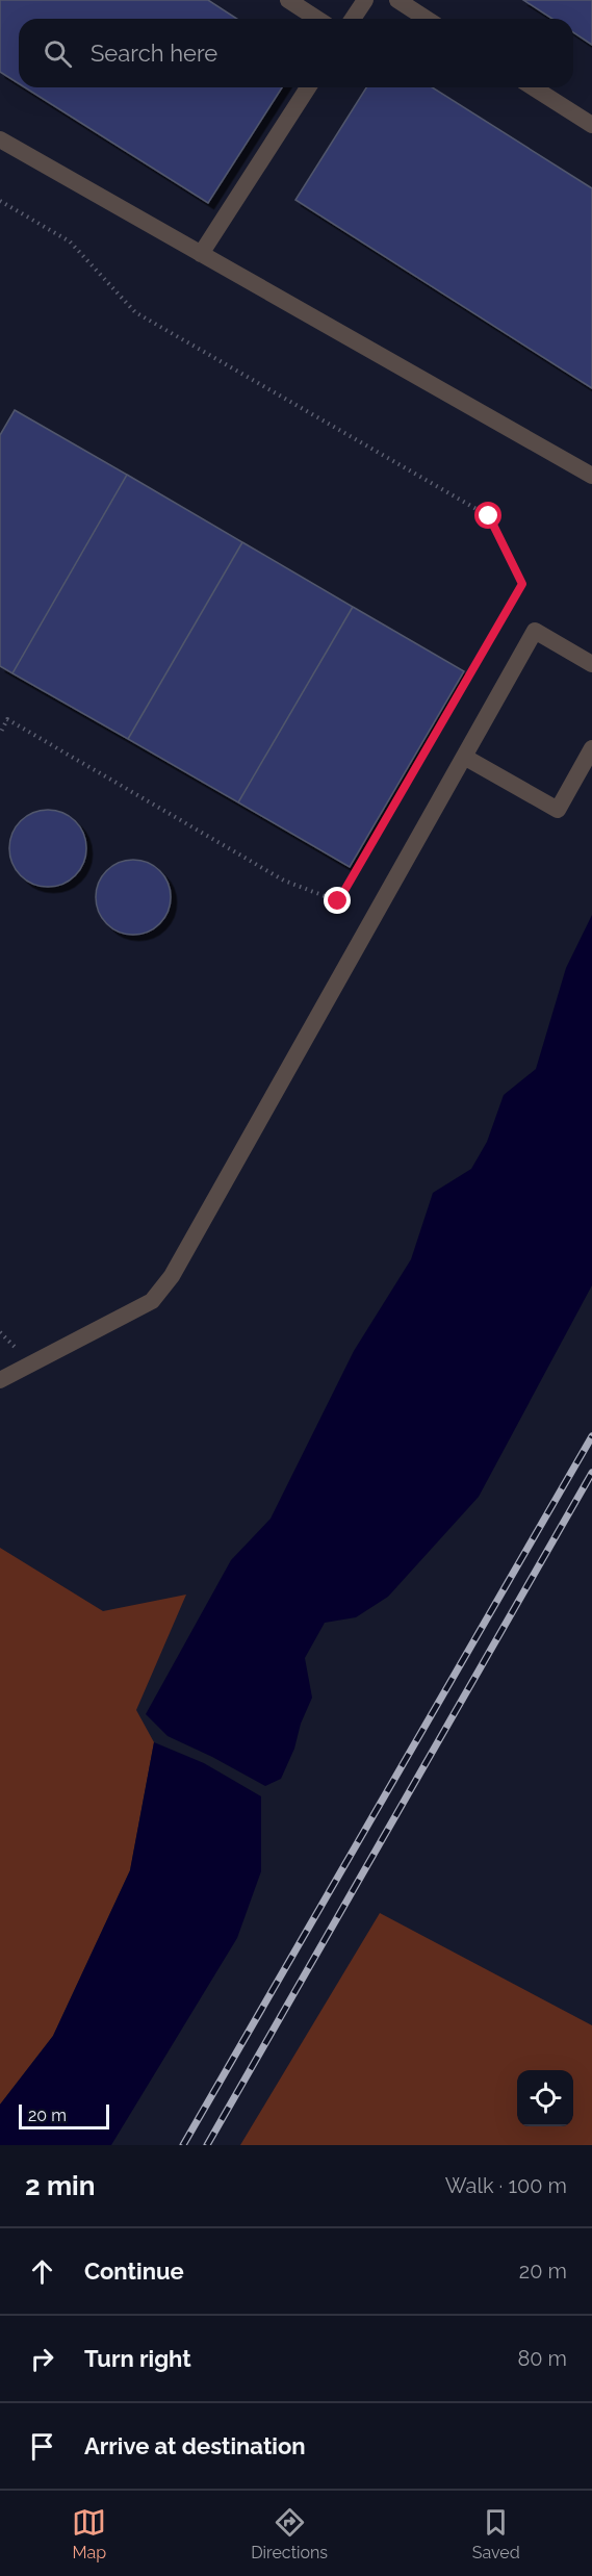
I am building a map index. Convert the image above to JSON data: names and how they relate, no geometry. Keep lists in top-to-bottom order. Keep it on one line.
{"scale_bar":"20 m","page":{"search":"Search here","scale":"20 m","heading":["2 min","Walk · 100 m"],"list":[["Continue","20 m"],["Turn right","80 m"],"Arrive at destination"],"nav":["Map","Directions","Saved"]}}
